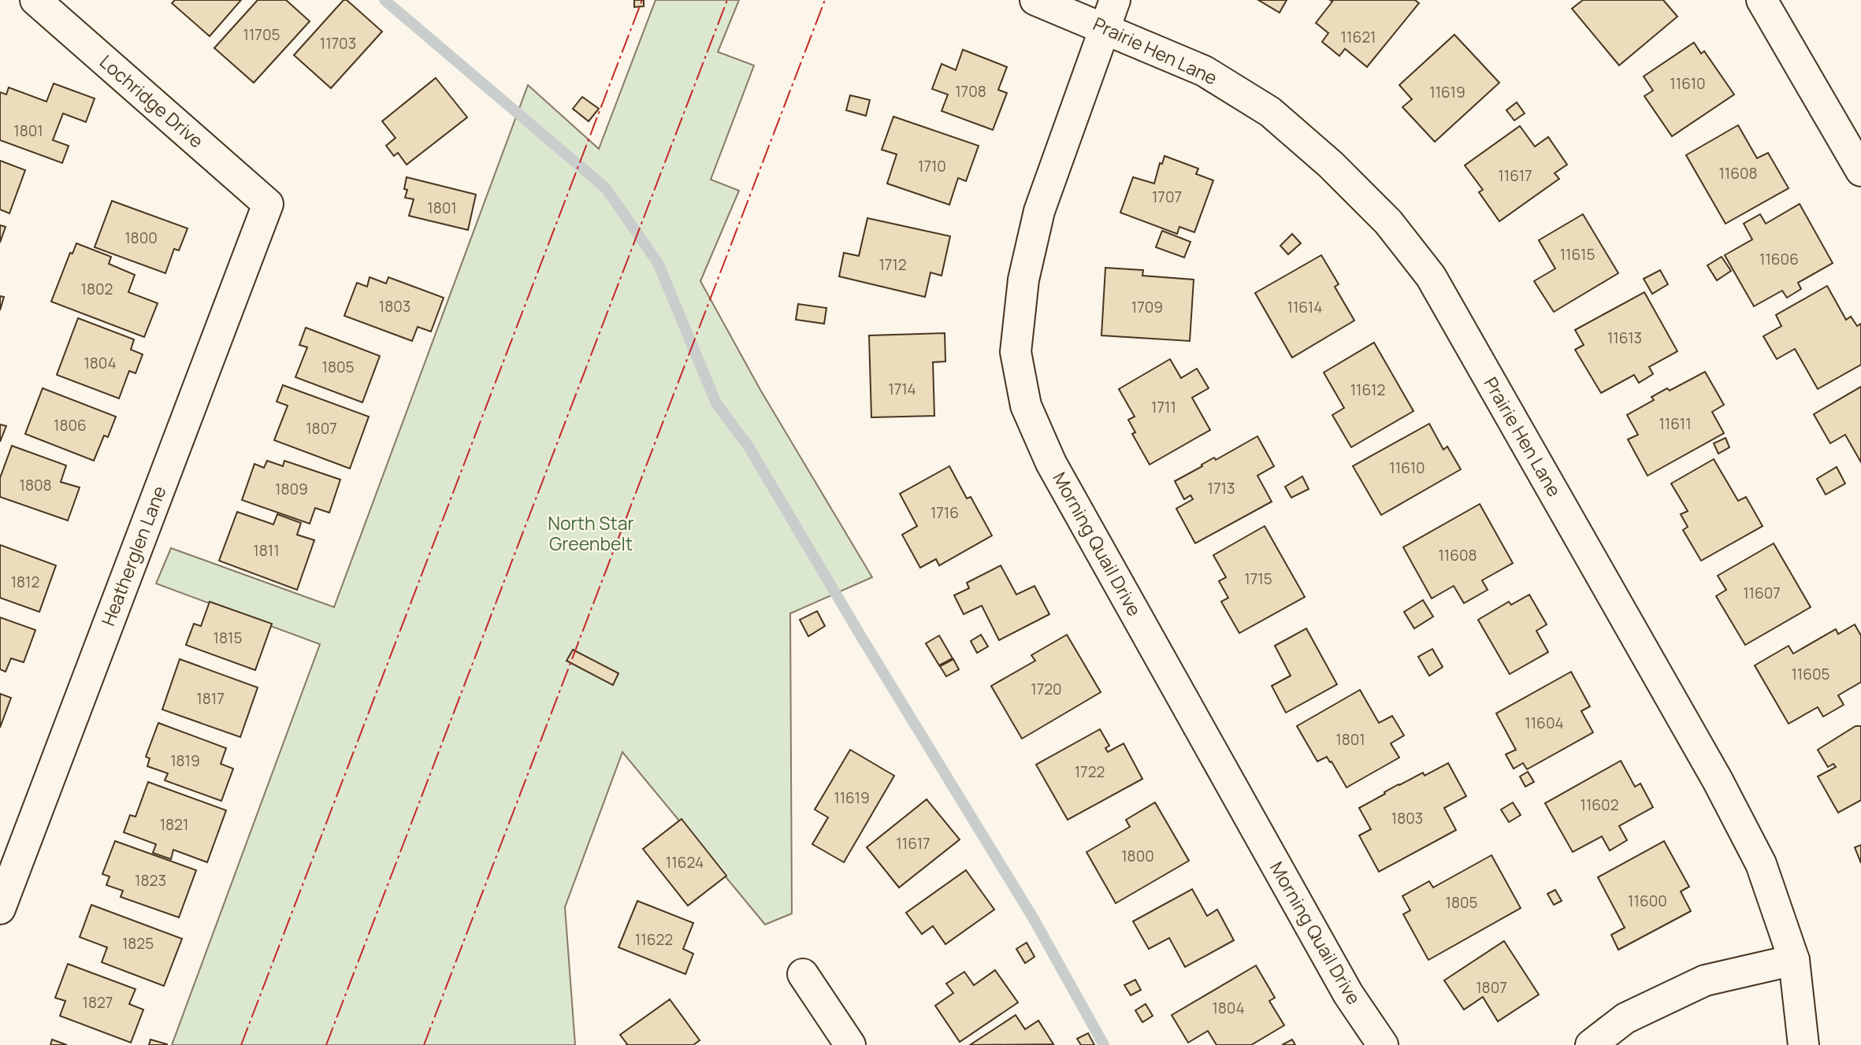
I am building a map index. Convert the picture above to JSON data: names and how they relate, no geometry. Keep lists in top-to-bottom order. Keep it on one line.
{"streets":{"street":["Prairie Hen Lane","Lochridge Drive","Morning Quail Drive","Heatherglen Lane"]},"crossings":[["Prairie Hen Lane","Morning Quail Drive"],["Lochridge Drive","Heatherglen Lane"]],"parks":["North Star Greenbelt"],"house_numbers":["11705","11621","11703","11610","1708","11619","1801","1710","11608","11617","1707","1801","1800","11615","11606","1712","1802","1803","1709","11614","11613","1804","1805","1714","11612","1711","11611","1806","1807","11610","1808","1713","1809","1716","1811","11608","1715","1812","11607","1815","11605","1720","1817","11604","1801","1819","1722","11619","11602","1803","1821","11617","1800","11624","1823","11600","1805","11622","1825","1807","1827","1804"]}
